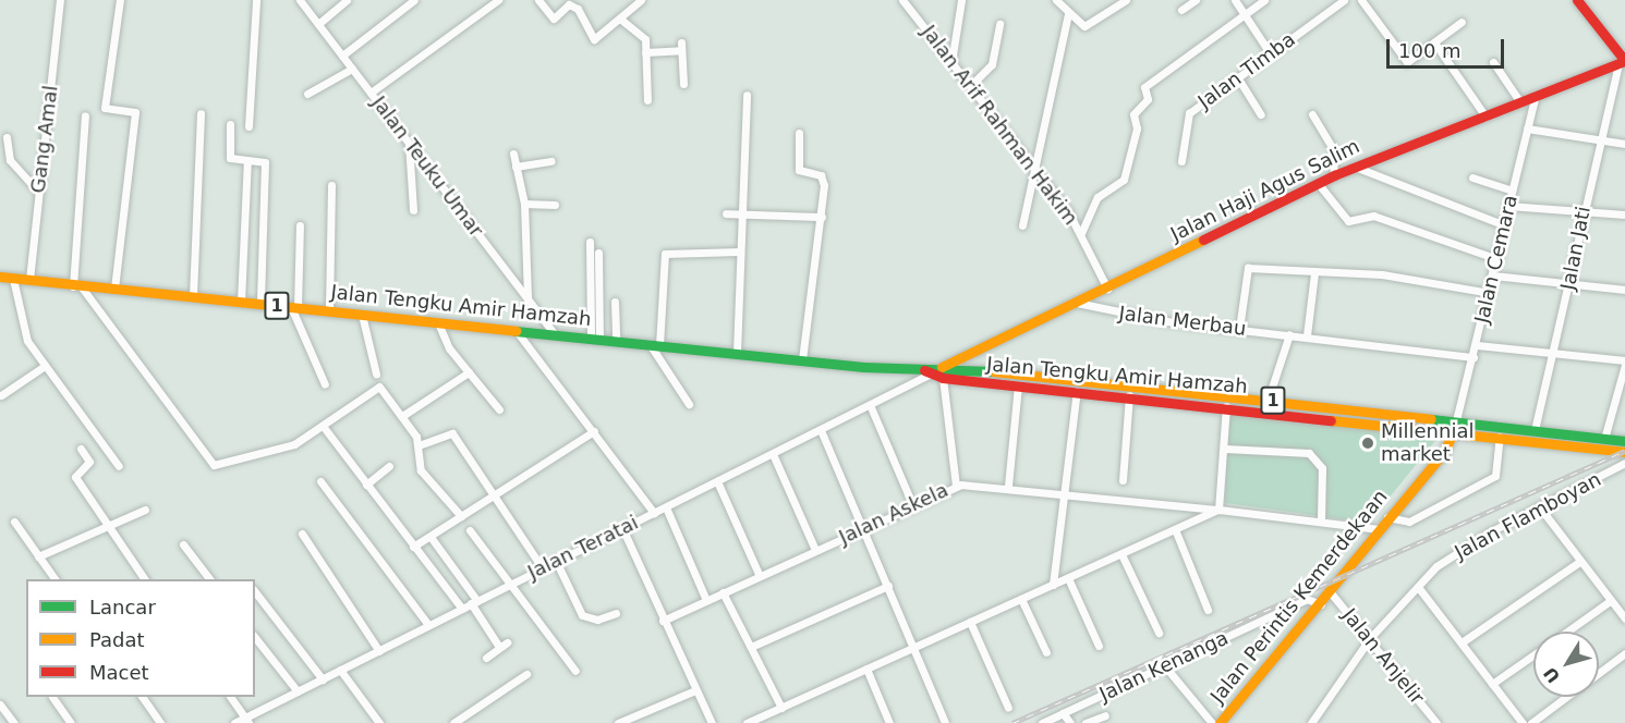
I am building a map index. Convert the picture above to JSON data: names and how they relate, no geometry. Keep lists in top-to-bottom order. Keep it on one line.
{"streets":{"main road":["Jalan Haji Agus Salim","1","Jalan Tengku Amir Hamzah","Jalan Perintis Kemerdekaan"],"street":["Jalan Timba","Jalan Arif Rahman Hakim","Gang Amal","Jalan Teuku Umar","Jalan Jati","Jalan Cemara","Jalan Merbau","Jalan Askela","Jalan Flamboyan","Jalan Teratai","Jalan Anjelir","Jalan Kenanga"]},"crossings":[["Jalan Arif Rahman Hakim","Jalan Haji Agus Salim"],["Gang Amal","Jalan Tengku Amir Hamzah"],["Jalan Teuku Umar","Jalan Tengku Amir Hamzah"],["Jalan Haji Agus Salim","Jalan Jati"],["Jalan Haji Agus Salim","Jalan Cemara"],["Jalan Haji Agus Salim","Jalan Tengku Amir Hamzah"],["Jalan Haji Agus Salim","Jalan Merbau"],["Jalan Jati","Jalan Tengku Amir Hamzah"],["Jalan Cemara","Jalan Tengku Amir Hamzah"],["Jalan Cemara","Jalan Merbau"],["Jalan Tengku Amir Hamzah","Jalan Teratai"],["Jalan Tengku Amir Hamzah","Jalan Perintis Kemerdekaan"],["Jalan Askela","Jalan Perintis Kemerdekaan"],["Jalan Flamboyan","Jalan Anjelir"],["Jalan Perintis Kemerdekaan","Jalan Anjelir"],["Jalan Perintis Kemerdekaan","Jalan Kenanga"]],"places":["Millennial market"],"legend":["Lancar","Padat","Macet"],"scale_bar":"100 m","north":"bottom left"}
